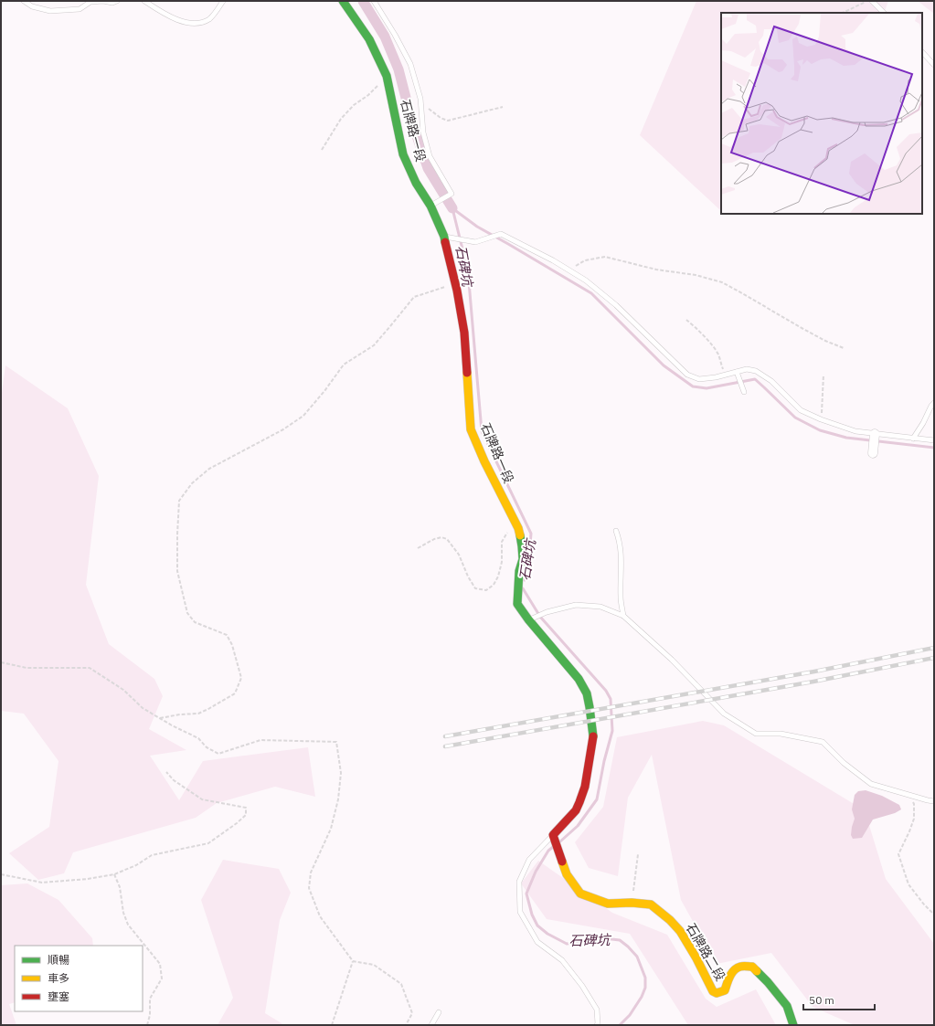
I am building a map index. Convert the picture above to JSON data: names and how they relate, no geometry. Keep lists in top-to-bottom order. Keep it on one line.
{"streets":{"street":["石牌路一段","石牌路二段"]},"crossings":[["石牌路一段","石牌路二段"]],"water":["石碑坑"],"legend":["順暢","車多","壅塞"],"scale_bar":"50 m"}
